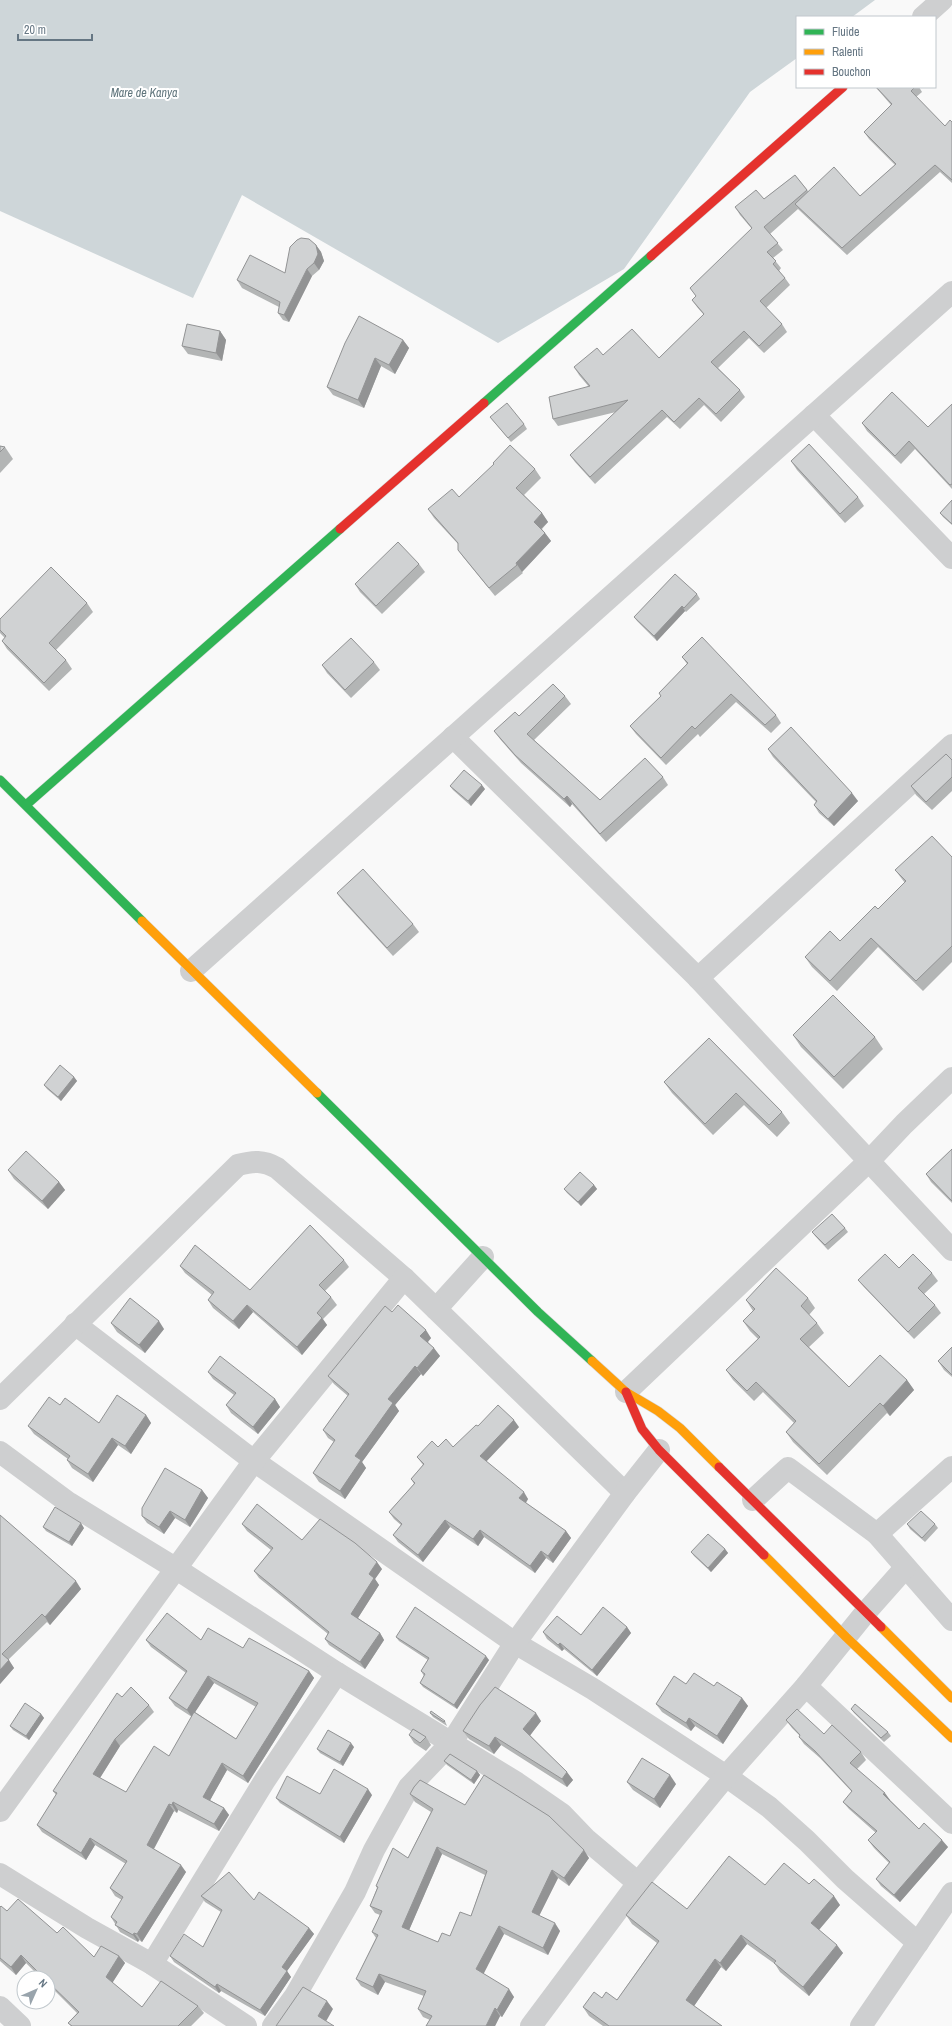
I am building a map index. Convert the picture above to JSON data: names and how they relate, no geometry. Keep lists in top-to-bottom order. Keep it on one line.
{"water":["Mare de Kanya"],"legend":["Fluide","Ralenti","Bouchon"],"scale_bar":"20 m","north":"top right"}
